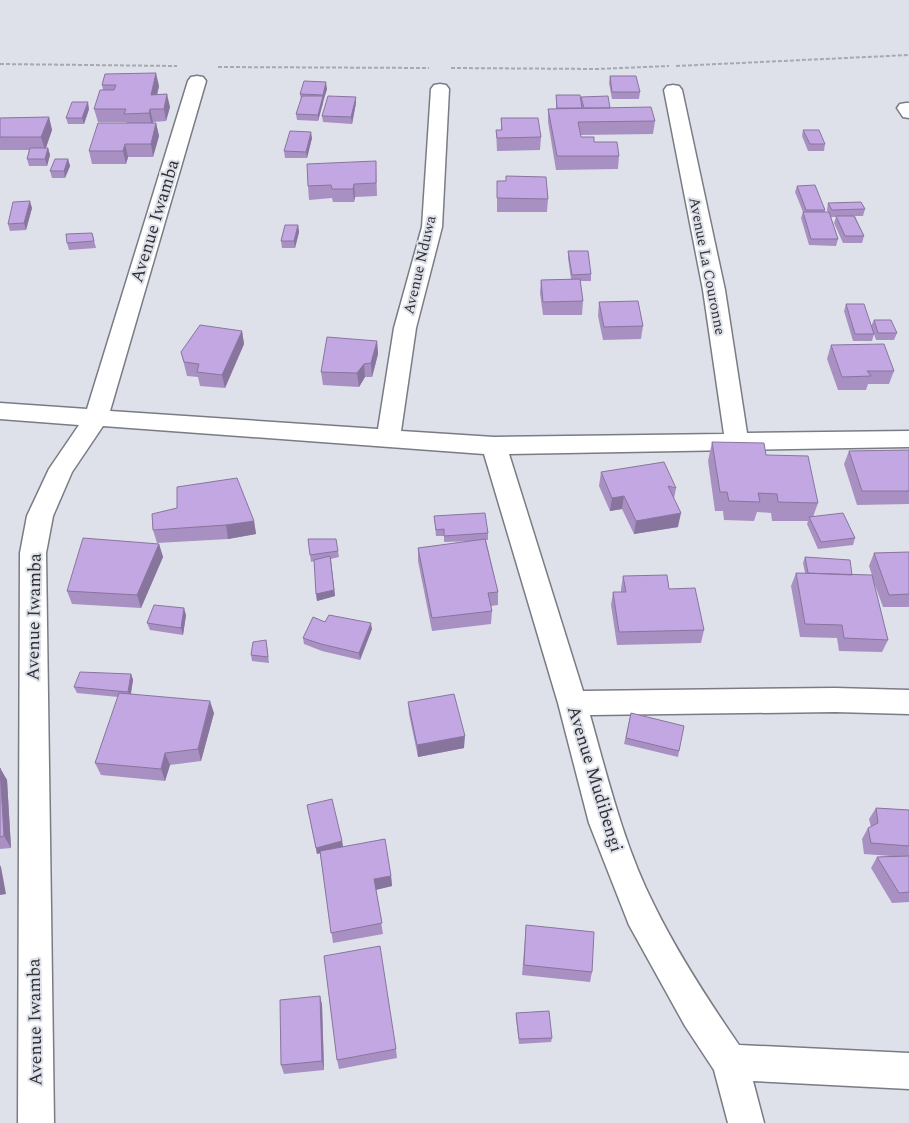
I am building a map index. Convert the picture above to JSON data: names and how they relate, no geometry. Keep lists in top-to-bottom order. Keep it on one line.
{"streets":{"street":["Avenue Iwamba","Avenue Nduwa","Avenue La Couronne","Avenue Mudibengi"]}}
